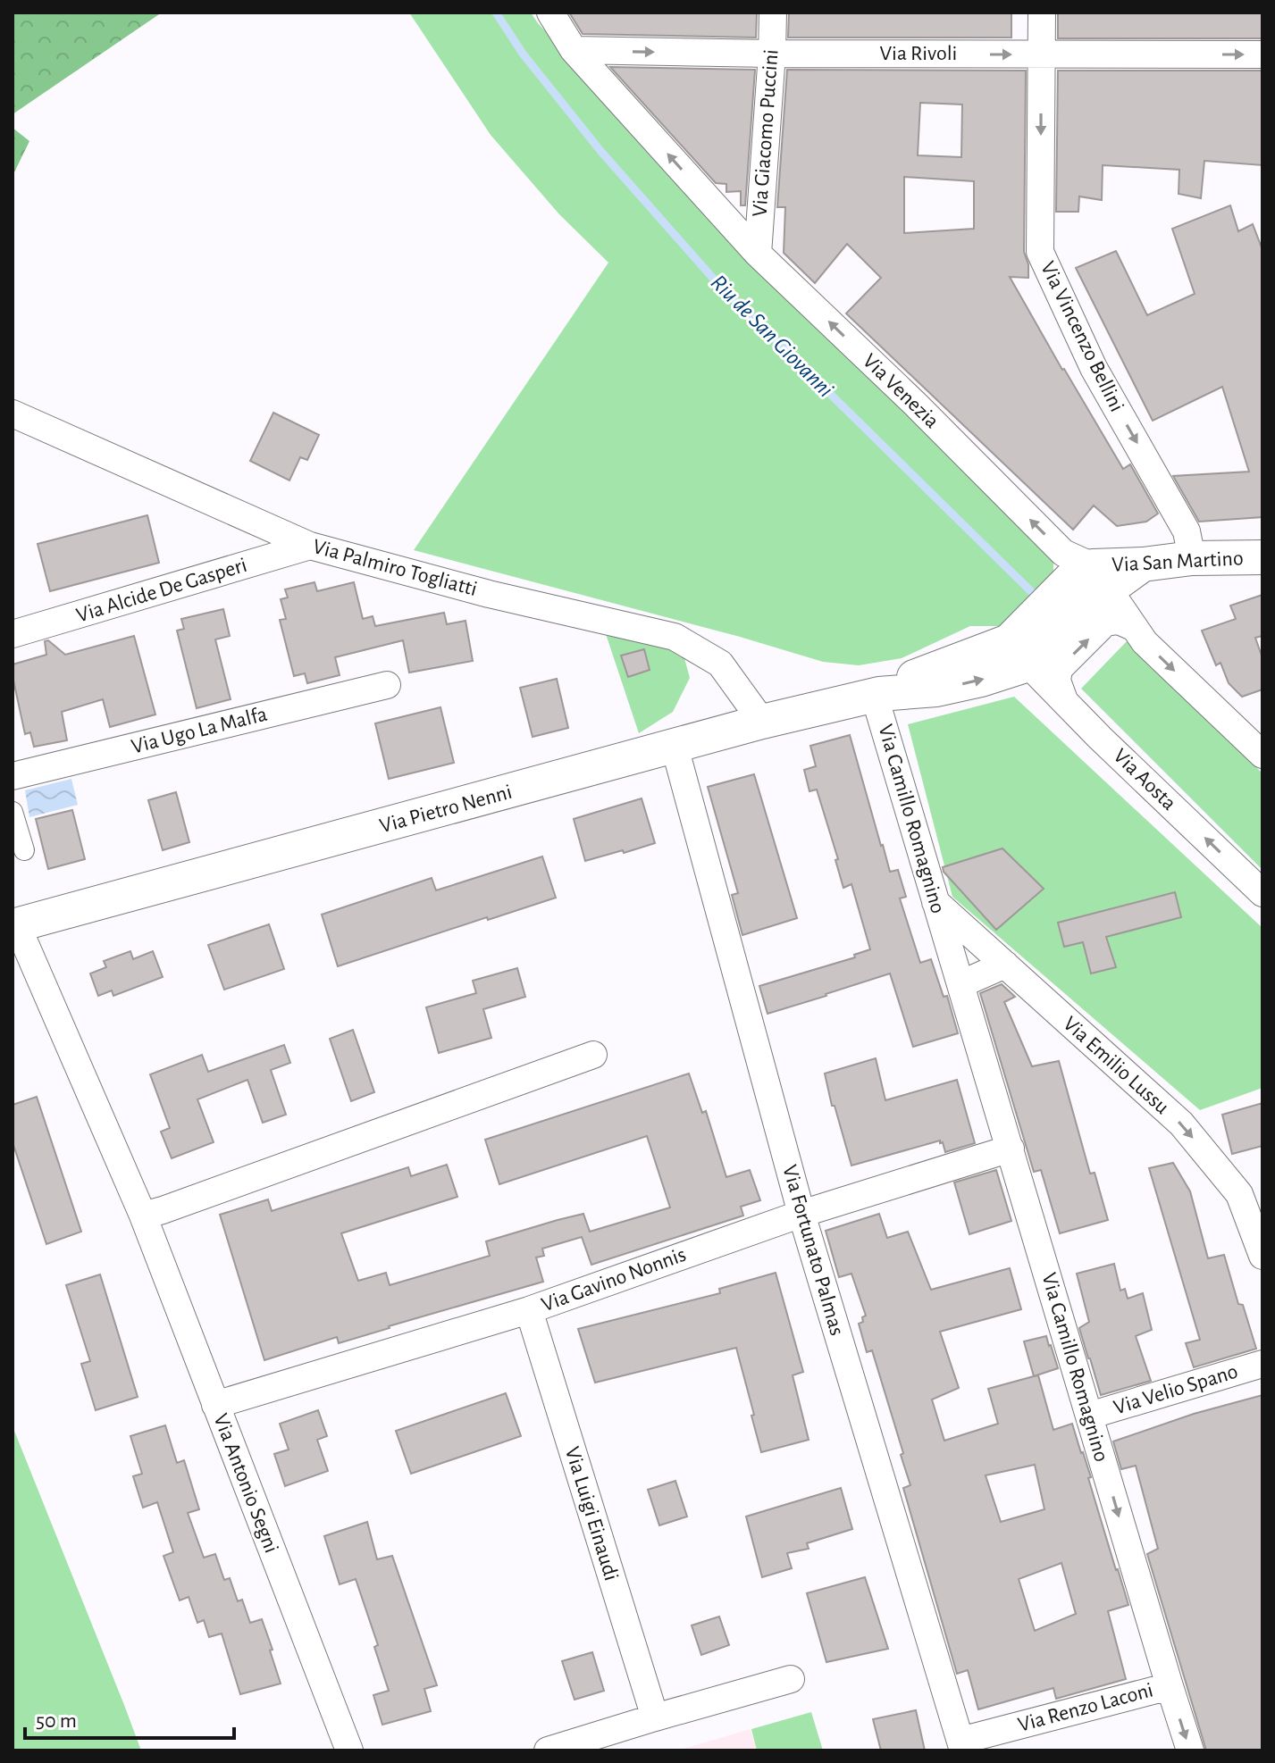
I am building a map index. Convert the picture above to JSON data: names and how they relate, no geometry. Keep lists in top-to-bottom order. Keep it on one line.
{"streets":{"street":["Via Rivoli","Via Giacomo Puccini","Via Vincenzo Bellini","Via Venezia","Via San Martino","Via Palmiro Togliatti","Via Alcide De Gasperi","Via Ugo La Malfa","Via Aosta","Via Pietro Nenni","Via Camillo Romagnino","Via Emilio Lussu","Via Fortunato Palmas","Via Gavino Nonnis","Via Velio Spano","Via Antonio Segni","Via Luigi Einaudi","Via Renzo Laconi"]},"crossings":[["Via Rivoli","Via Giacomo Puccini"],["Via Rivoli","Via Vincenzo Bellini"],["Via Rivoli","Via Venezia"],["Via Giacomo Puccini","Via Venezia"],["Via Vincenzo Bellini","Via San Martino"],["Via Venezia","Via Pietro Nenni"],["Via San Martino","Via Pietro Nenni"],["Via Palmiro Togliatti","Via Alcide De Gasperi"],["Via Palmiro Togliatti","Via Pietro Nenni"],["Via Aosta","Via Pietro Nenni"],["Via Pietro Nenni","Via Camillo Romagnino"],["Via Pietro Nenni","Via Fortunato Palmas"],["Via Pietro Nenni","Via Antonio Segni"],["Via Camillo Romagnino","Via Emilio Lussu"],["Via Camillo Romagnino","Via Gavino Nonnis"],["Via Camillo Romagnino","Via Velio Spano"],["Via Camillo Romagnino","Via Renzo Laconi"],["Via Fortunato Palmas","Via Gavino Nonnis"],["Via Fortunato Palmas","Via Renzo Laconi"],["Via Gavino Nonnis","Via Antonio Segni"],["Via Gavino Nonnis","Via Luigi Einaudi"]],"one_way":["Via Rivoli","Via Vincenzo Bellini","Via Venezia","Via Emilio Lussu"],"water":["Riu de San Giovanni"],"scale_bar":"50 m"}
